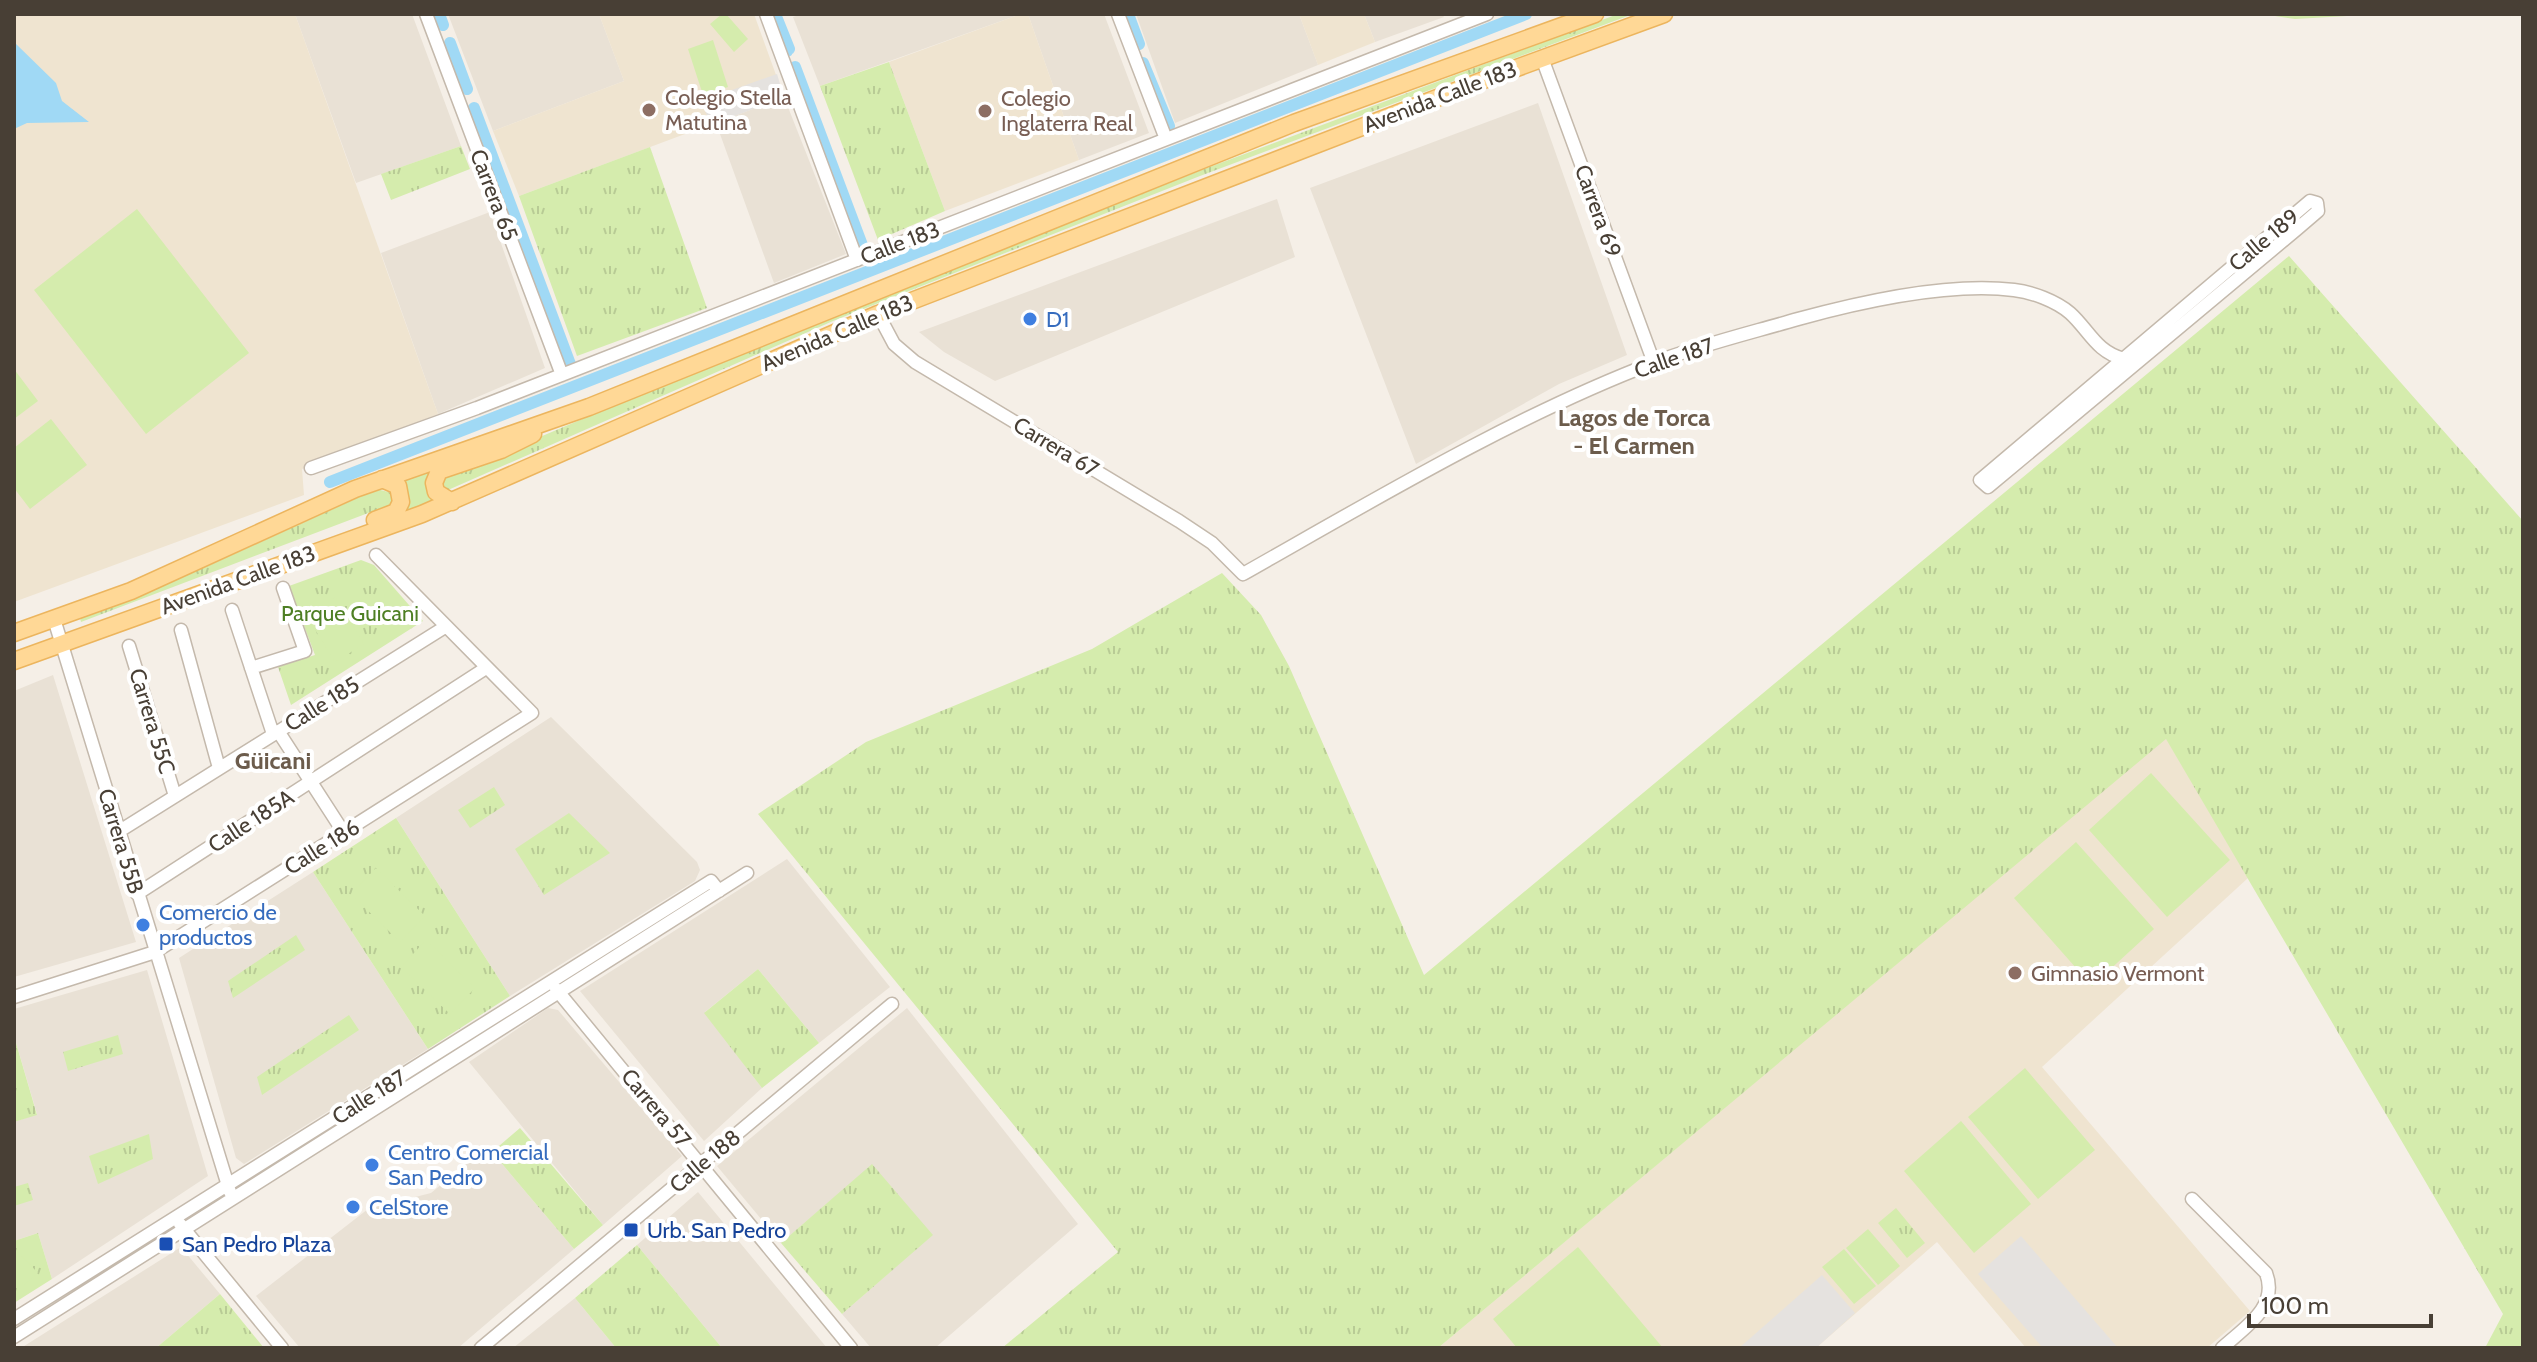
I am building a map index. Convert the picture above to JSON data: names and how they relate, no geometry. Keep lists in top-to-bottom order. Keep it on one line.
{"streets":{"main road":["Avenida Calle 183"],"street":["Carrera 65","Carrera 69","Calle 189","Calle 183","Calle 187","Carrera 67","Calle 185","Carrera 55C","Calle 185A","Carrera 55B","Calle 186","Carrera 57","Calle 188"]},"crossings":[["Avenida Calle 183","Carrera 69"],["Avenida Calle 183","Carrera 67"],["Avenida Calle 183","Carrera 55B"],["Carrera 65","Calle 183"],["Carrera 69","Calle 187"],["Calle 189","Calle 187"],["Calle 187","Carrera 67"],["Calle 187","Carrera 55B"],["Calle 187","Carrera 57"],["Calle 185","Carrera 55C"],["Calle 185","Carrera 55B"],["Calle 185A","Carrera 55B"],["Calle 185A","Calle 186"],["Carrera 55B","Calle 186"],["Carrera 57","Calle 188"]],"districts":["Lagos de Torca - El Carmen","Güicani"],"parks":["Parque Guicani"],"places":{"other":["Colegio Stella Matutina","Colegio Inglaterra Real","D1","Comercio de productos","Gimnasio Vermont","Centro Comercial San Pedro","CelStore"],"transit":["Urb. San Pedro","San Pedro Plaza"]},"scale_bar":"100 m"}
